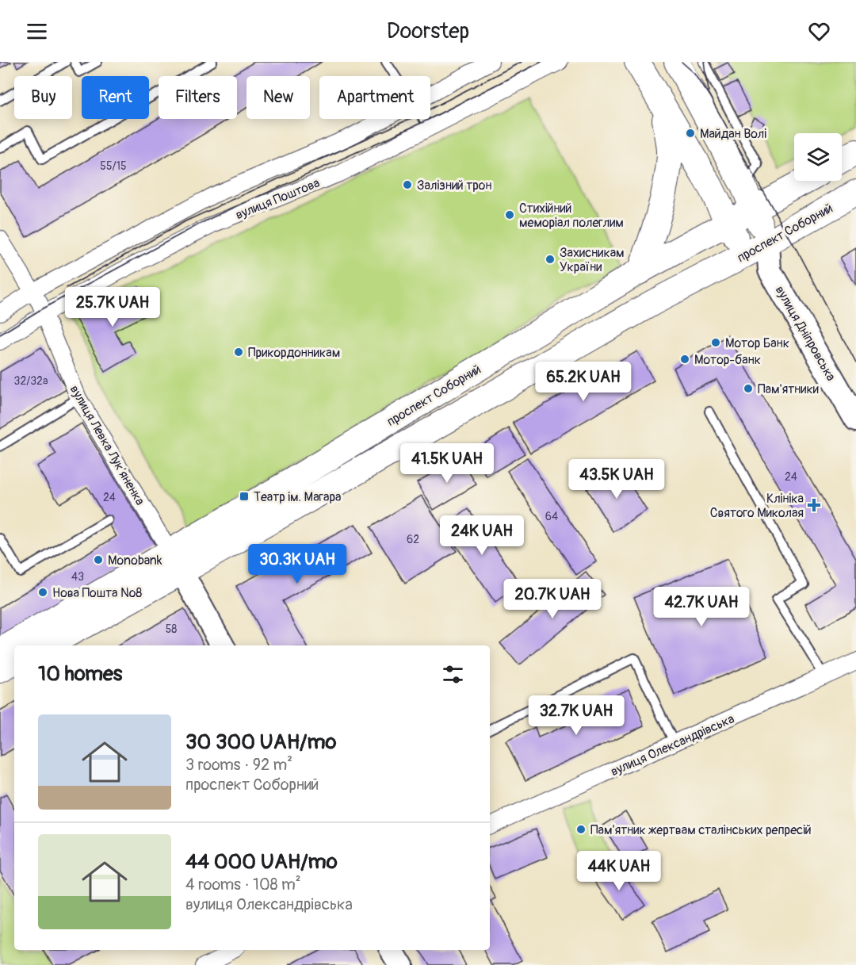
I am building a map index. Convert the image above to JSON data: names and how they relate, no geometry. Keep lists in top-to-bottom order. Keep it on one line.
{"streets":{"main road":["проспект Соборний","вулиця Дніпровська"],"street":["вулиця Поштова","вулиця Левка Лукʼяненка","вулиця Олександрівська"]},"crossings":[["вулиця Поштова","вулиця Левка Лукʼяненка"],["проспект Соборний","вулиця Дніпровська"],["проспект Соборний","вулиця Левка Лукʼяненка"]],"places":{"other":["Майдан Волі","Залізний трон","Стихійний меморіал полеглим","Захисникам України","Мотор Банк","Прикордонникам","Мотор-банк","Пам'ятники","Monobank","Нова Пошта №8","Пам'ятник жертвам сталінських репресій"],"transit":["Театр ім. Магара"],"health":["Клініка Святого Миколая"]},"house_numbers":["55/15","32/32а","24","24","64","62","43","58"],"page":{"header":"Doorstep","chip":["Buy","Rent","Filters","New","Apartment"],"price":["25.7K UAH","65.2K UAH","41.5K UAH","43.5K UAH","24K UAH","30.3K UAH","20.7K UAH","42.7K UAH","32.7K UAH","44K UAH"],"heading":"10 homes","list":[{"name":"30 300 UAH/mo","note":"3 rooms · 92 m² · проспект Соборний"},{"name":"44 000 UAH/mo","note":"4 rooms · 108 m² · вулиця Олександрівська"}]}}
